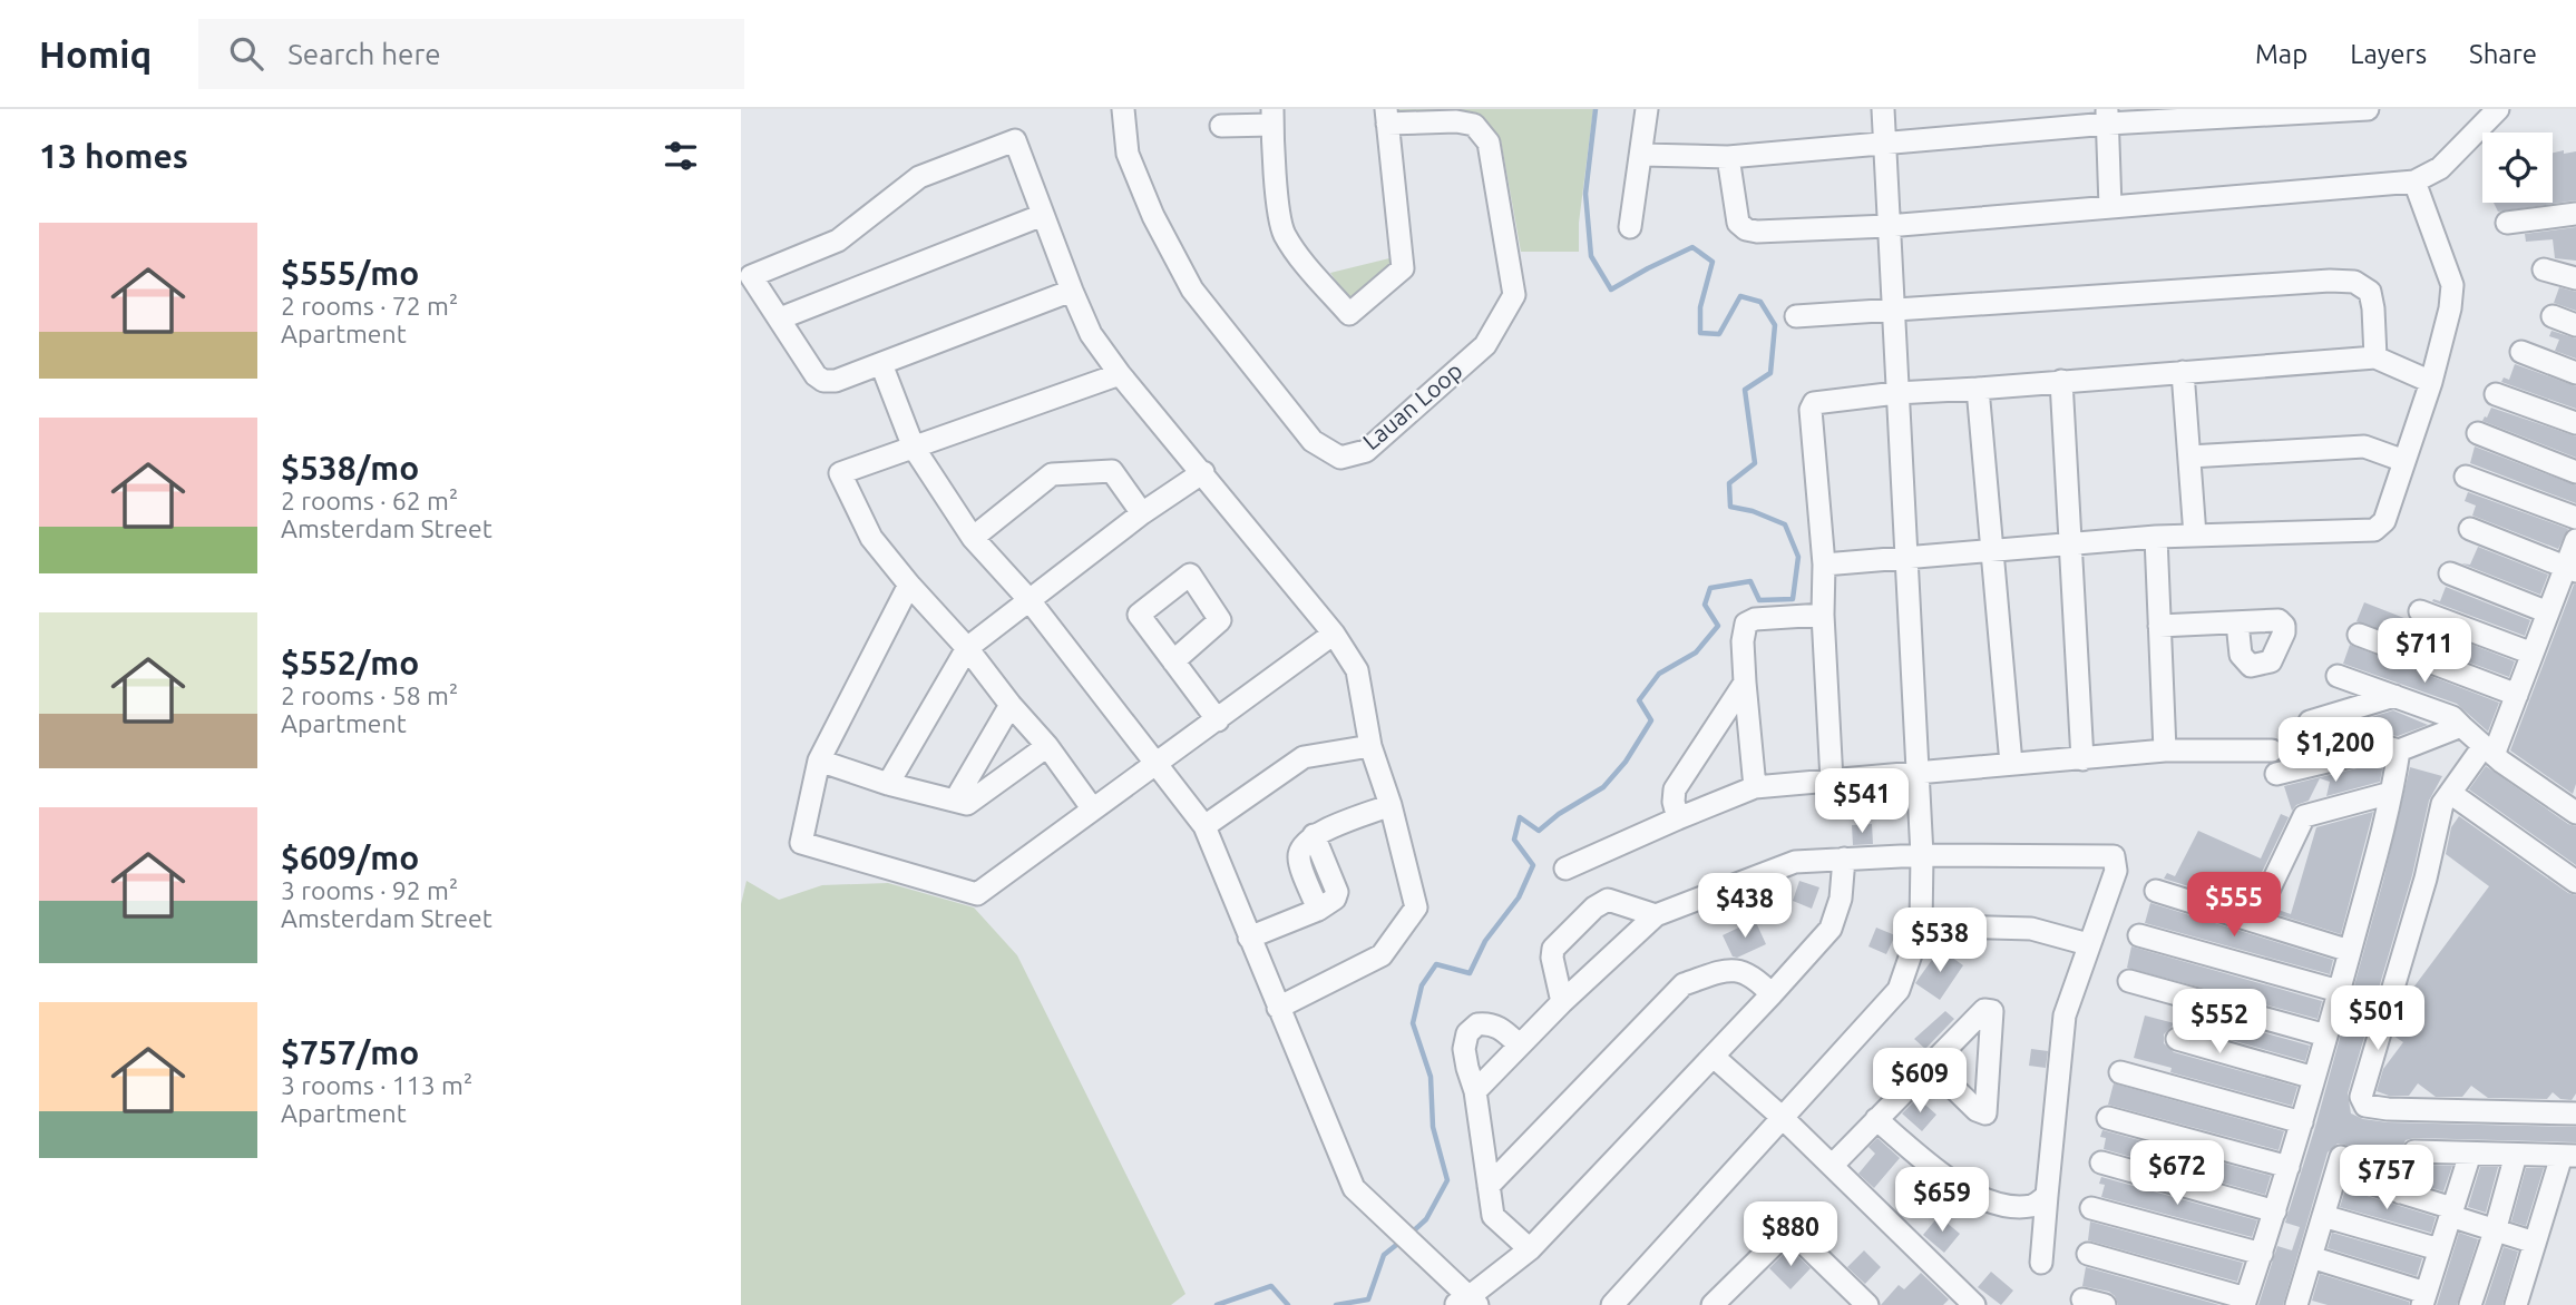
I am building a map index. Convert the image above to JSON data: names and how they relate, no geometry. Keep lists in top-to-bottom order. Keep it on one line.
{"streets":{"street":["Lauan Loop"]},"page":{"header":"Homiq","search":"Search here","nav":["Map","Layers","Share"],"heading":"13 homes","list":[{"name":"$555/mo","note":"2 rooms · 72 m² · Apartment"},{"name":"$538/mo","note":"2 rooms · 62 m² · Amsterdam Street"},{"name":"$552/mo","note":"2 rooms · 58 m² · Apartment"},{"name":"$609/mo","note":"3 rooms · 92 m² · Amsterdam Street"},{"name":"$757/mo","note":"3 rooms · 113 m² · Apartment"}],"price":["$711","$1,200","$541","$555","$438","$538","$501","$552","$609","$672","$757","$659","$880"]}}
